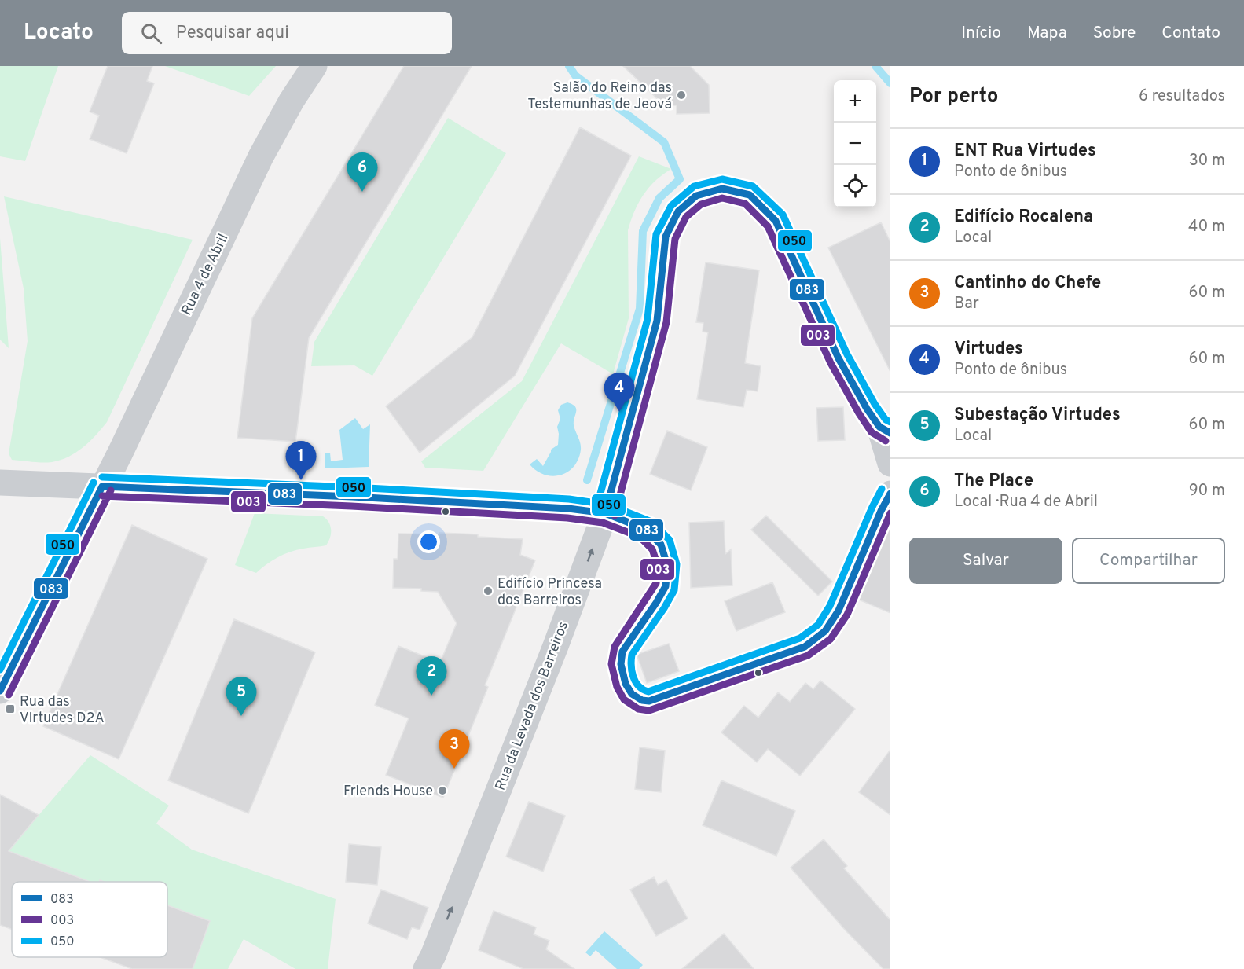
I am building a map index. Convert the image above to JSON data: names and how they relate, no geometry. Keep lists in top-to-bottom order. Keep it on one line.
{"streets":{"street":["Rua 4 de Abril","Rua da Levada dos Barreiros"]},"one_way":["Rua da Levada dos Barreiros"],"places":{"other":["Salão do Reino das Testemunhas de Jeová","Edifício Princesa dos Barreiros","Friends House"],"transit":["Rua das Virtudes D2A"]},"lines":["transit line 050","transit line 083","transit line 003"],"legend":["083","003","050"],"page":{"header":"Locato","search":"Pesquisar aqui","nav":["Início","Mapa","Sobre","Contato"],"heading":["Por perto","6 resultados"],"map_buttons":["+","−"],"list":[{"mark":"1","name":"ENT Rua Virtudes","note":"Ponto de ônibus","value":"30 m"},{"mark":"2","name":"Edifício Rocalena","note":"Local","value":"40 m"},{"mark":"3","name":"Cantinho do Chefe","note":"Bar","value":"60 m"},{"mark":"4","name":"Virtudes","note":"Ponto de ônibus","value":"60 m"},{"mark":"5","name":"Subestação Virtudes","note":"Local","value":"60 m"},{"mark":"6","name":"The Place","note":"Local · Rua 4 de Abril","value":"90 m"}],"pins":["6","4","1","2","5","3"],"buttons":["Salvar","Compartilhar"]}}
